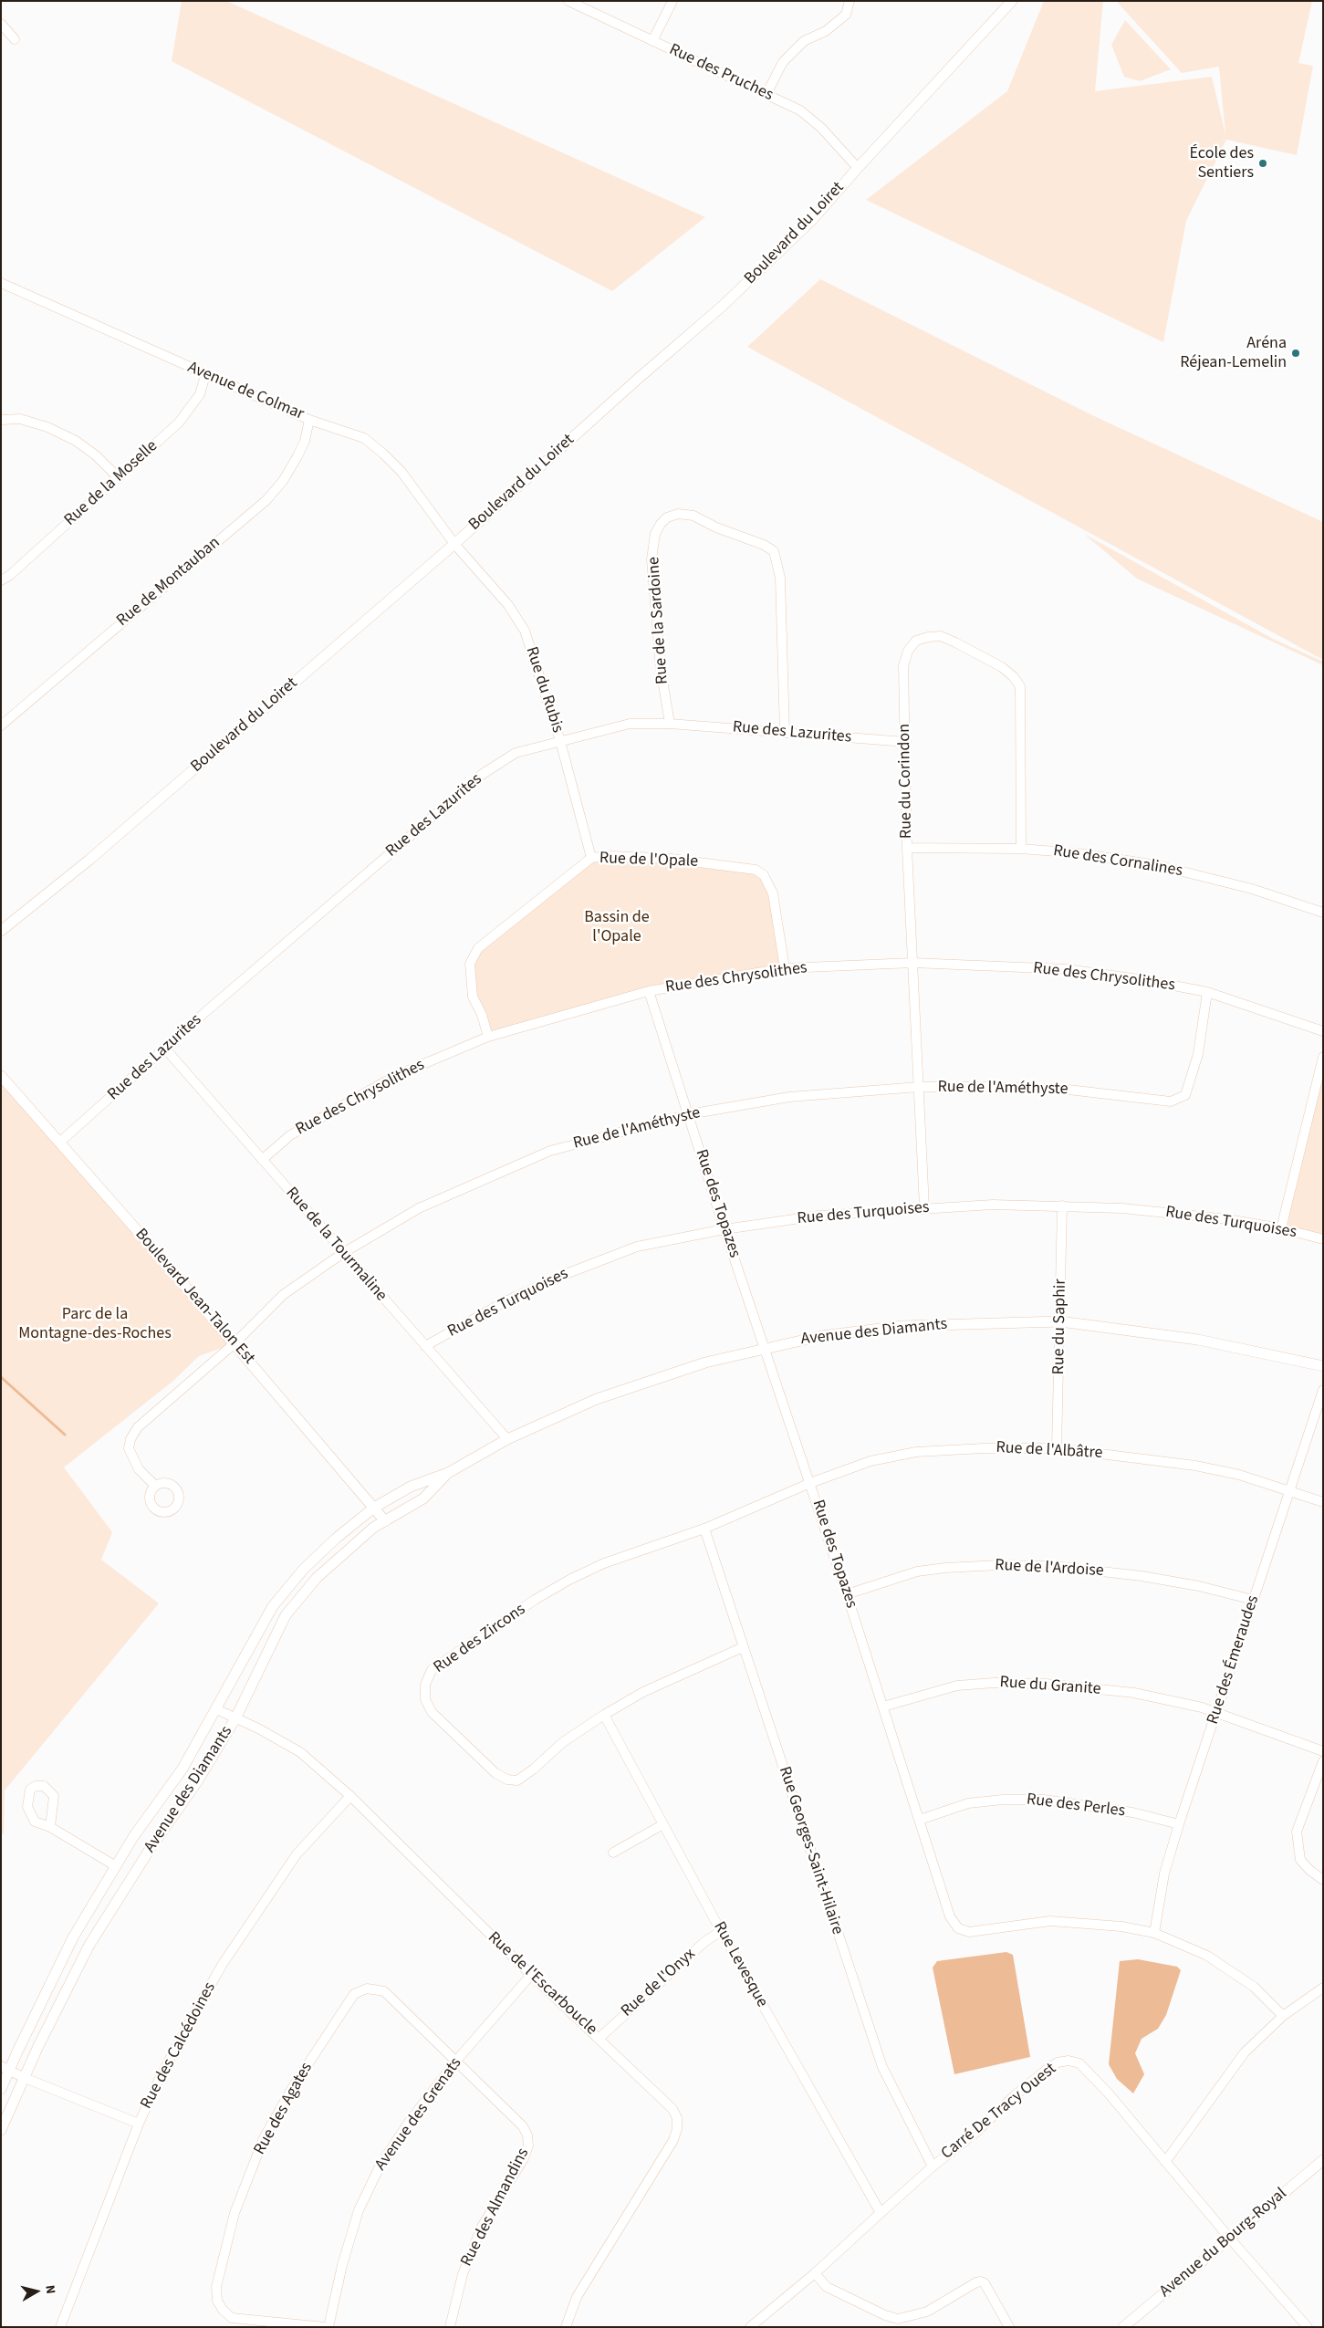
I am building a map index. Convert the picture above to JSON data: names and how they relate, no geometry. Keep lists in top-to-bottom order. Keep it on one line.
{"streets":{"street":["Rue des Pruches","Boulevard du Loiret","Avenue de Colmar","Rue de la Moselle","Rue de Montauban","Rue de la Sardoine","Rue du Rubis","Rue des Lazurites","Rue du Corindon","Rue de l'Opale","Rue des Cornalines","Rue des Chrysolithes","Rue de l'Améthyste","Rue des Topazes","Rue des Turquoises","Rue de la Tourmaline","Boulevard Jean-Talon Est","Rue du Saphir","Avenue des Diamants","Rue de l'Albâtre","Rue de l'Ardoise","Rue des Zircons","Rue des Émeraudes","Rue du Granite","Rue des Perles","Rue Georges-Saint-Hilaire","Rue Levesque","Rue de l'Onyx","Rue de l'Escarboucle","Rue des Calcédoines","Rue des Agates","Carré De Tracy Ouest","Avenue des Grenats","Rue des Almandins","Avenue du Bourg-Royal"]},"crossings":[["Rue des Pruches","Boulevard du Loiret"],["Boulevard du Loiret","Avenue de Colmar"],["Boulevard du Loiret","Rue du Rubis"],["Avenue de Colmar","Rue de la Moselle"],["Avenue de Colmar","Rue de Montauban"],["Avenue de Colmar","Rue du Rubis"],["Rue de la Sardoine","Rue des Lazurites"],["Rue du Rubis","Rue des Lazurites"],["Rue du Rubis","Rue de l'Opale"],["Rue des Lazurites","Rue du Corindon"],["Rue des Lazurites","Rue de la Tourmaline"],["Rue des Lazurites","Boulevard Jean-Talon Est"],["Rue du Corindon","Rue des Cornalines"],["Rue du Corindon","Rue des Chrysolithes"],["Rue du Corindon","Rue de l'Améthyste"],["Rue du Corindon","Rue des Turquoises"],["Rue de l'Opale","Rue des Chrysolithes"],["Rue des Chrysolithes","Rue de l'Améthyste"],["Rue des Chrysolithes","Rue des Topazes"],["Rue des Chrysolithes","Rue de la Tourmaline"],["Rue de l'Améthyste","Rue des Topazes"],["Rue de l'Améthyste","Rue de la Tourmaline"],["Rue de l'Améthyste","Boulevard Jean-Talon Est"],["Rue des Topazes","Rue des Turquoises"],["Rue des Topazes","Avenue des Diamants"],["Rue des Topazes","Rue de l'Albâtre"],["Rue des Topazes","Rue de l'Ardoise"],["Rue des Topazes","Rue des Zircons"],["Rue des Topazes","Rue des Émeraudes"],["Rue des Topazes","Rue du Granite"],["Rue des Topazes","Rue des Perles"],["Rue des Turquoises","Rue de la Tourmaline"],["Rue des Turquoises","Rue du Saphir"],["Rue de la Tourmaline","Avenue des Diamants"],["Boulevard Jean-Talon Est","Avenue des Diamants"],["Rue du Saphir","Avenue des Diamants"],["Rue du Saphir","Rue de l'Albâtre"],["Avenue des Diamants","Rue de l'Escarboucle"],["Rue de l'Albâtre","Rue des Zircons"],["Rue de l'Albâtre","Rue des Émeraudes"],["Rue de l'Ardoise","Rue des Émeraudes"],["Rue des Zircons","Rue Georges-Saint-Hilaire"],["Rue des Zircons","Rue Levesque"],["Rue des Émeraudes","Rue du Granite"],["Rue des Émeraudes","Rue des Perles"],["Rue Georges-Saint-Hilaire","Carré De Tracy Ouest"],["Rue Levesque","Rue de l'Onyx"],["Rue Levesque","Carré De Tracy Ouest"],["Rue de l'Onyx","Rue de l'Escarboucle"],["Rue de l'Escarboucle","Rue des Calcédoines"],["Rue de l'Escarboucle","Avenue des Grenats"],["Rue des Agates","Avenue des Grenats"],["Rue des Agates","Rue des Almandins"],["Carré De Tracy Ouest","Avenue du Bourg-Royal"],["Avenue des Grenats","Rue des Almandins"]],"parks":["Bassin de l'Opale","Parc de la Montagne-des-Roches"],"places":["École des Sentiers","Aréna Réjean‑Lemelin"],"north":"right"}
